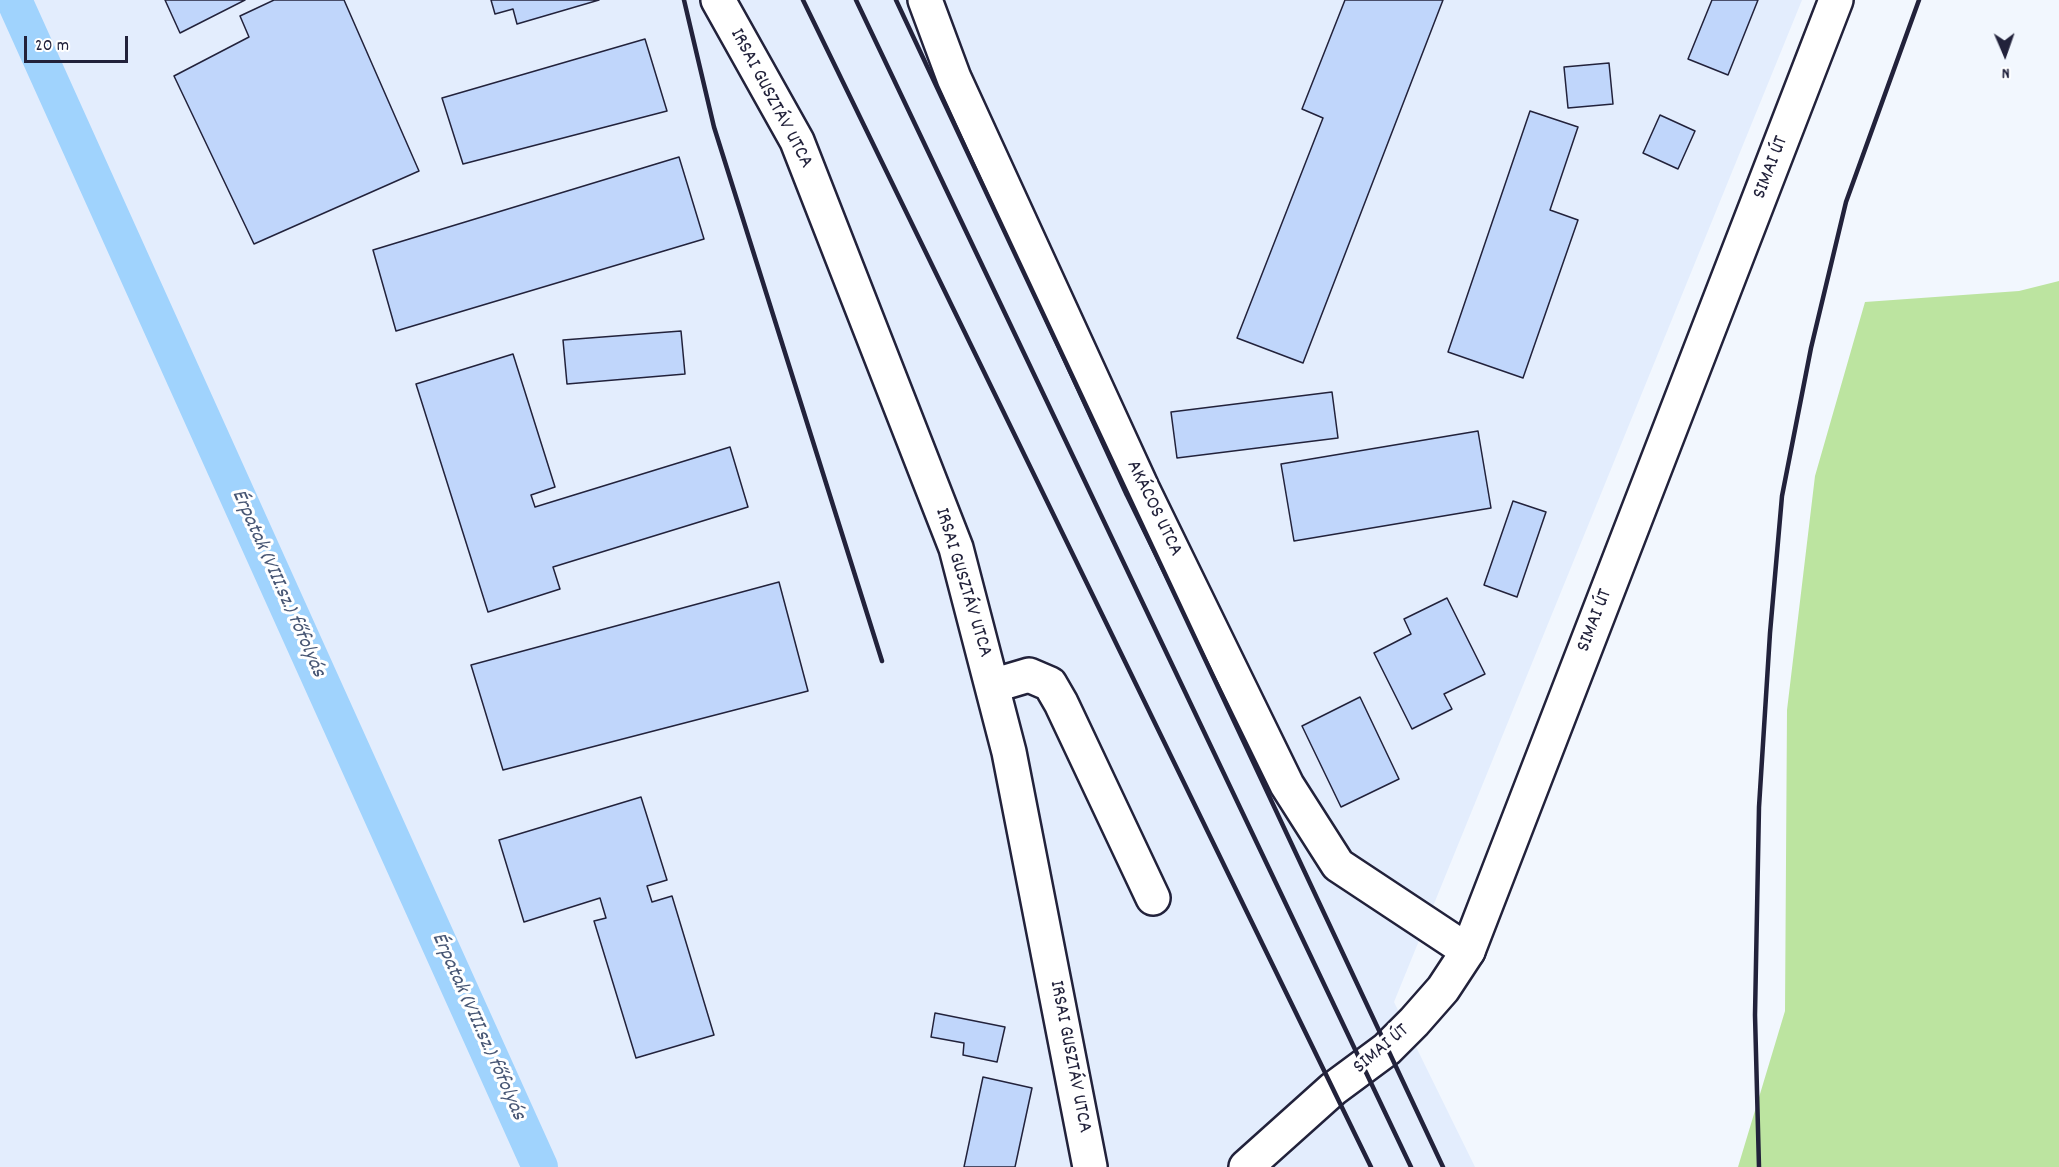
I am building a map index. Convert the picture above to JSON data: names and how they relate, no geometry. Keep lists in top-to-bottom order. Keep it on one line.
{"streets":{"street":["IRSAI GUSZTÁV UTCA","SIMAI ÚT","AKÁCOS UTCA"]},"crossings":[["SIMAI ÚT","AKÁCOS UTCA"]],"water":["Érpatak (VIII.sz.) főfolyás"],"scale_bar":"20 m","north":"bottom"}
